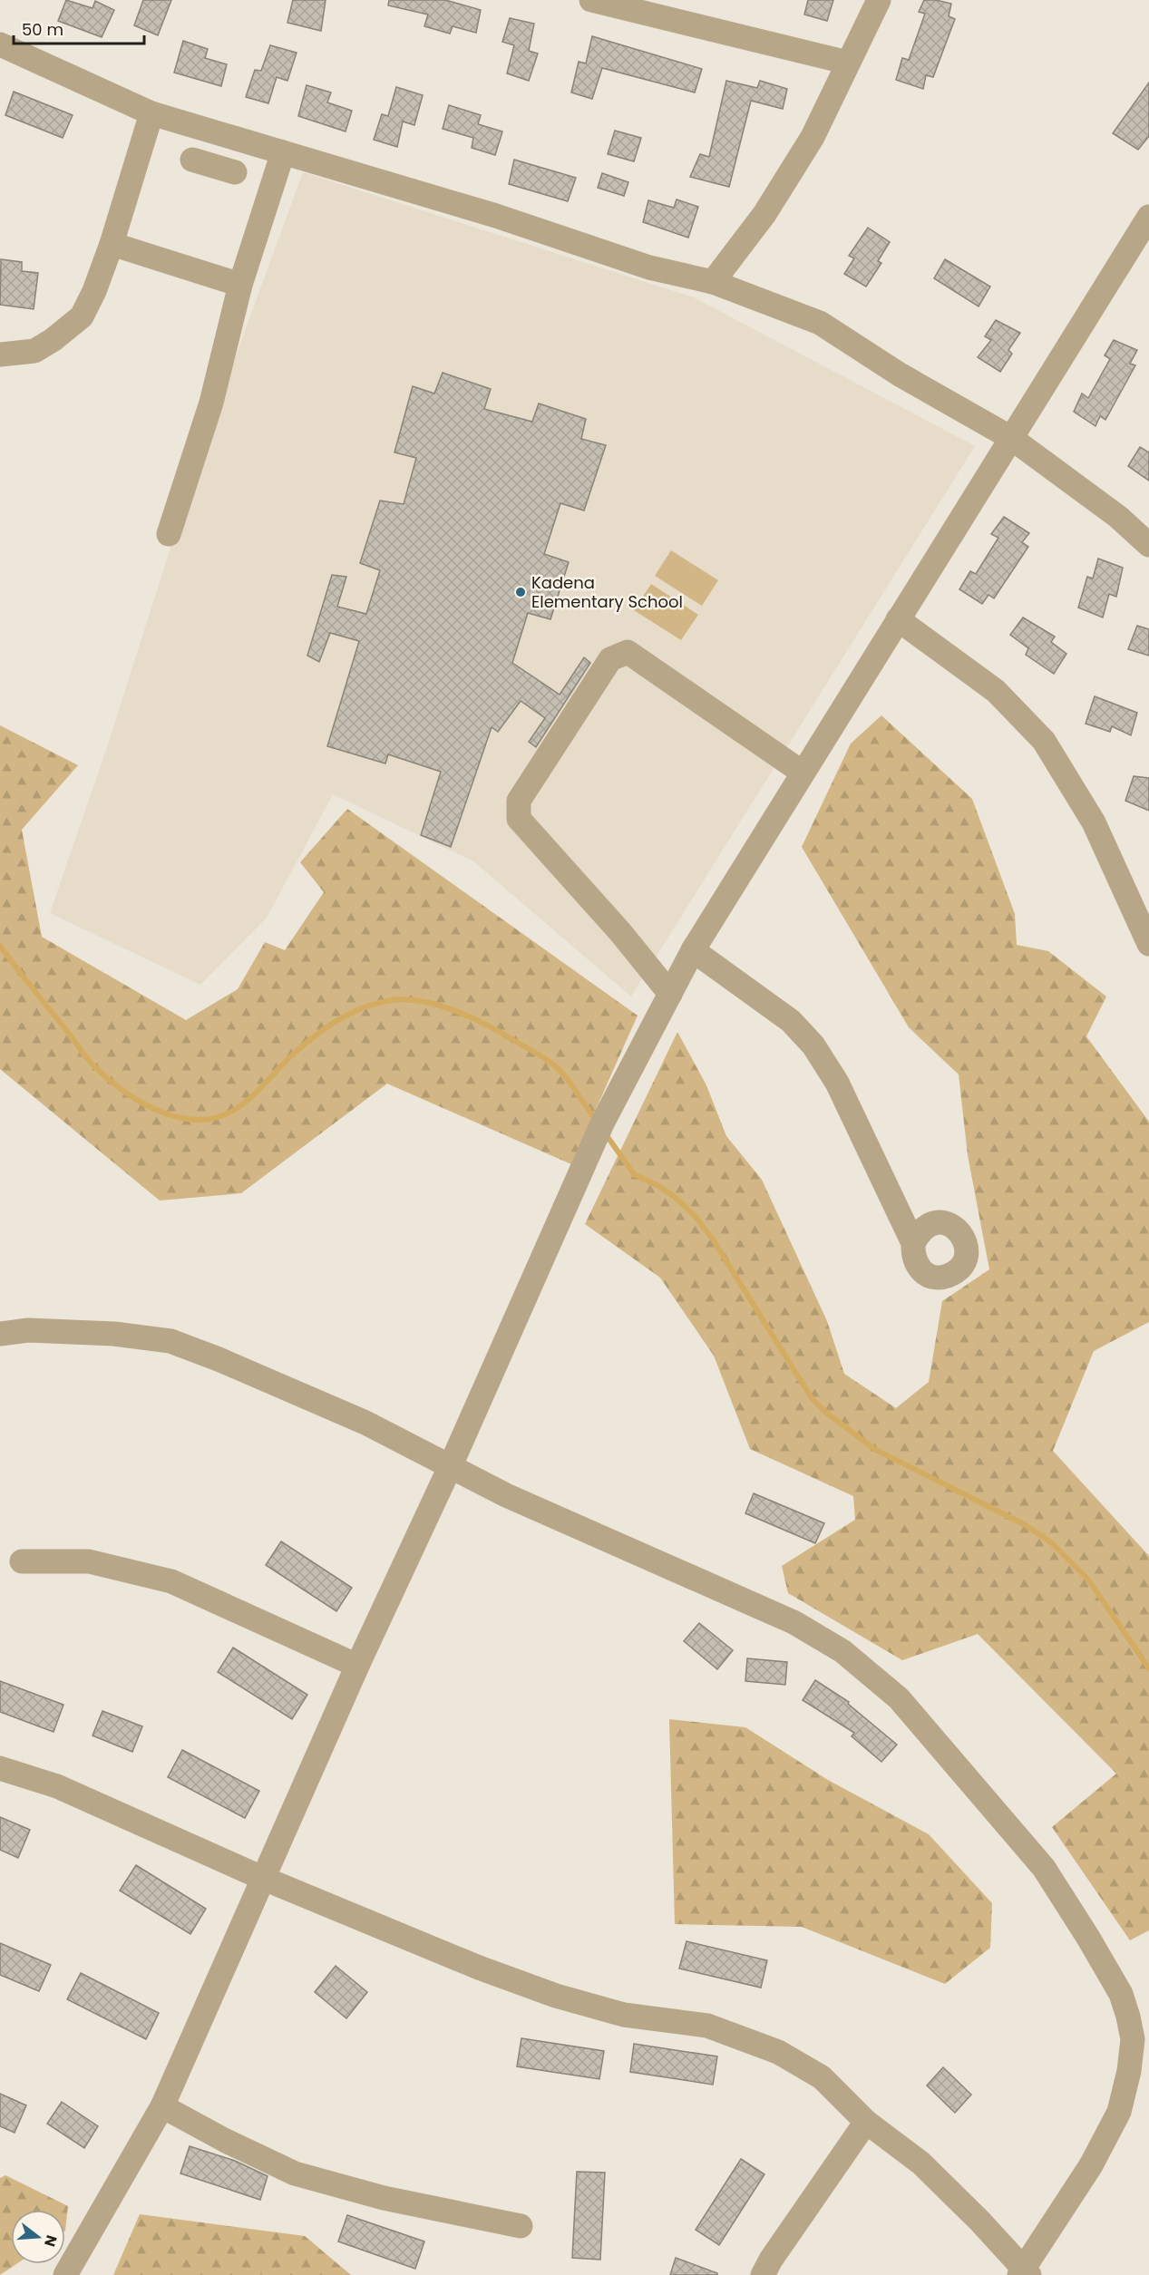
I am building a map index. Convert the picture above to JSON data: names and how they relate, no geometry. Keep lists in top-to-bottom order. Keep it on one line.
{"places":["Kadena Elementary School"],"scale_bar":"50 m","north":"right"}
